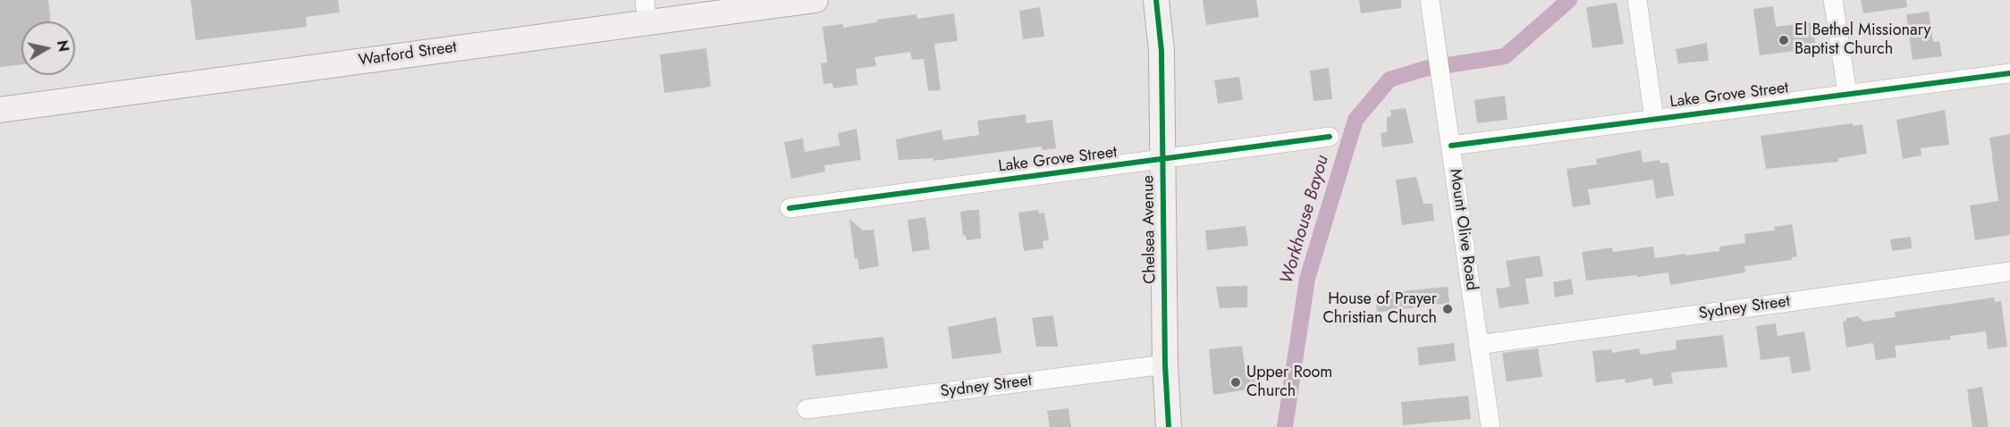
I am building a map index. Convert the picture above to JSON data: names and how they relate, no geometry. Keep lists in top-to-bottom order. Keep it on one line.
{"streets":{"main road":["Warford Street","Chelsea Avenue"],"street":["Lake Grove Street","Mount Olive Road","Sydney Street"]},"crossings":[["Lake Grove Street","Chelsea Avenue"],["Lake Grove Street","Mount Olive Road"],["Chelsea Avenue","Sydney Street"],["Mount Olive Road","Sydney Street"]],"water":["Workhouse Bayou"],"places":["El Bethel Missionary Baptist Church","House of Prayer Christian Church","Upper Room Church"],"north":"right"}
